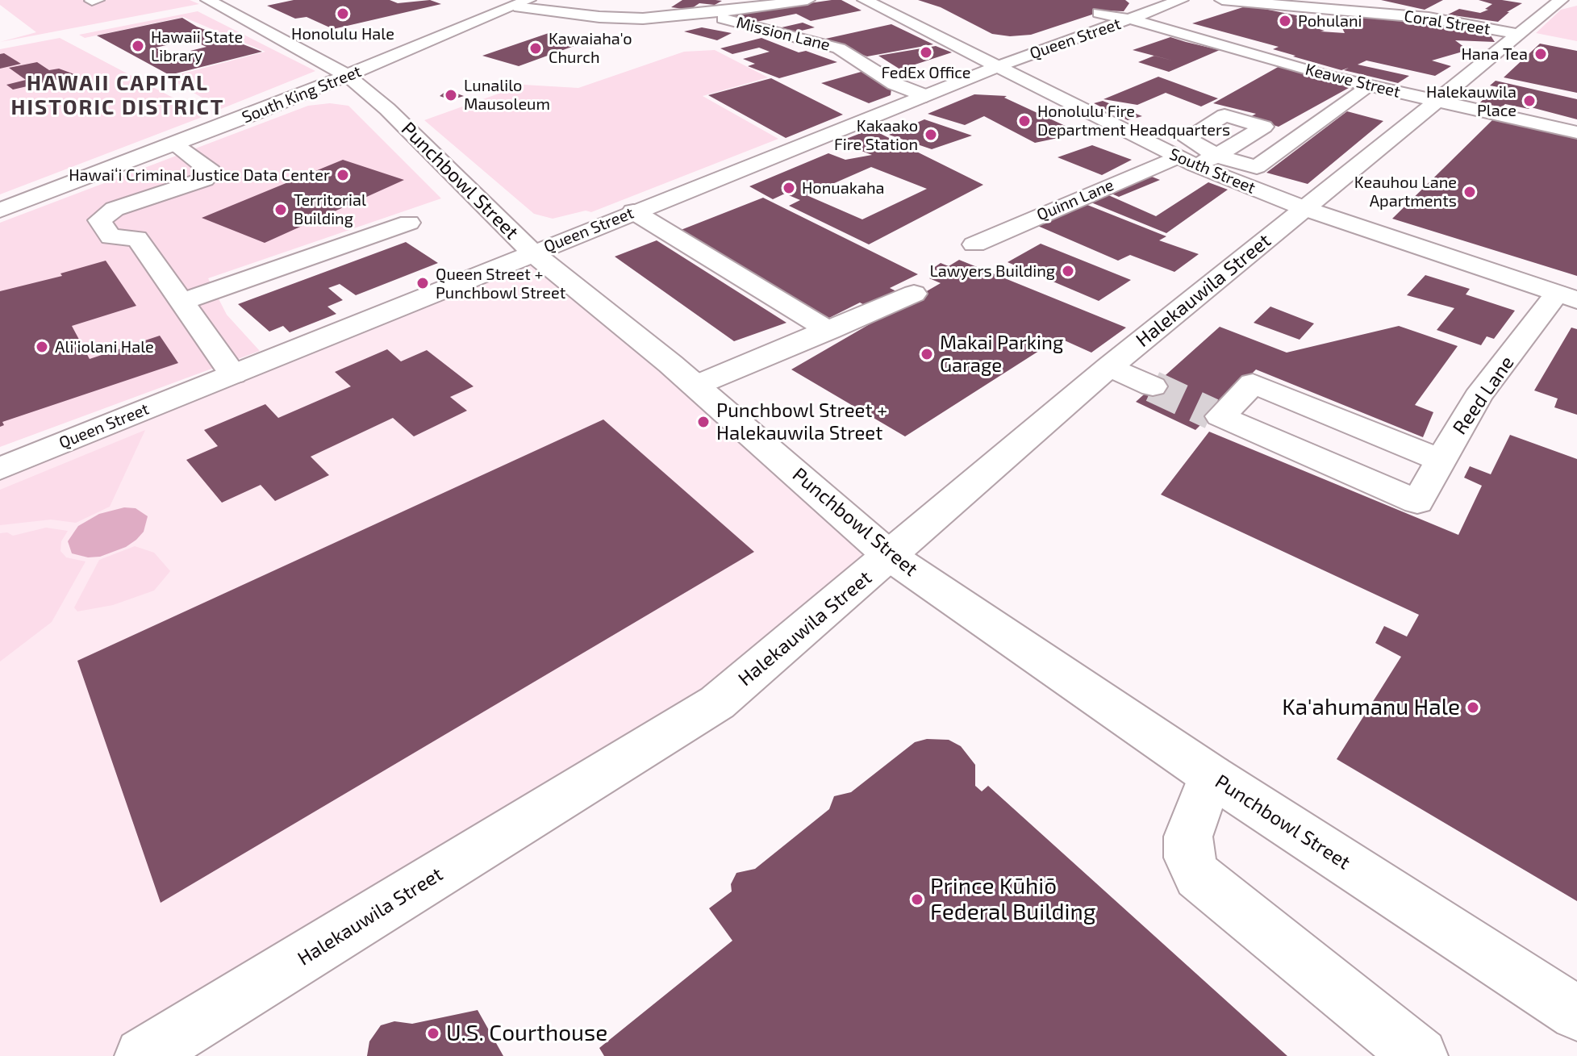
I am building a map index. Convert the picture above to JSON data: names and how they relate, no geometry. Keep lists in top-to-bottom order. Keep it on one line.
{"streets":{"street":["Coral Street","Mission Lane","Queen Street","Keawe Street","South King Street","South Street","Punchbowl Street","Quinn Lane","Halekauwila Street","Reed Lane"]},"crossings":[["Coral Street","Halekauwila Street"],["Mission Lane","Queen Street"],["Queen Street","Keawe Street"],["Queen Street","South Street"],["Queen Street","Punchbowl Street"],["Keawe Street","Halekauwila Street"],["South King Street","Punchbowl Street"],["South Street","Quinn Lane"],["South Street","Halekauwila Street"],["South Street","Reed Lane"],["Punchbowl Street","Halekauwila Street"]],"districts":["HAWAII CAPITAL HISTORIC DISTRICT"],"places":["Honolulu Hale","Pohulani","Hawaii State Library","Kawaiaha'o Church","FedEx Office","Hana Tea","Lunalilo Mausoleum","Halekauwila Place","Honolulu Fire Department Headquarters","Kakaako Fire Station","Hawaiʻi Criminal Justice Data Center","Honuakaha","Keauhou Lane Apartments","Territorial Building","Lawyers Building","Queen Street + Punchbowl Street","Ali'iolani Hale","Makai Parking Garage","Punchbowl Street + Halekauwila Street","Ka'ahumanu Hale","Prince Kūhiō Federal Building","U.S. Courthouse"]}
